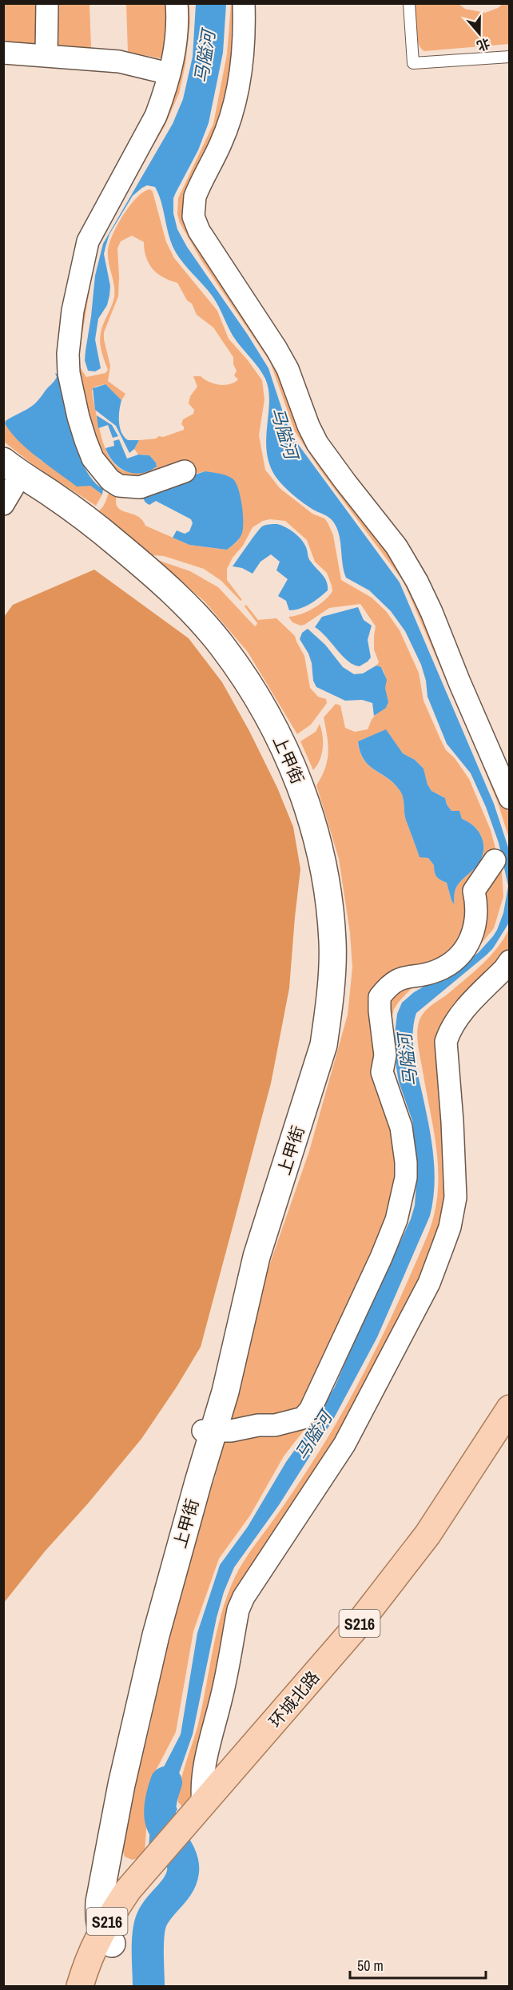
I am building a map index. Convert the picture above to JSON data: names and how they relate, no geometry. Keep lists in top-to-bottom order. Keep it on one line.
{"streets":{"main road":["S216","环城北路"],"street":["上甲街"]},"crossings":[["上甲街","环城北路"]],"water":["马隘河"],"scale_bar":"50 m","north":"bottom"}
